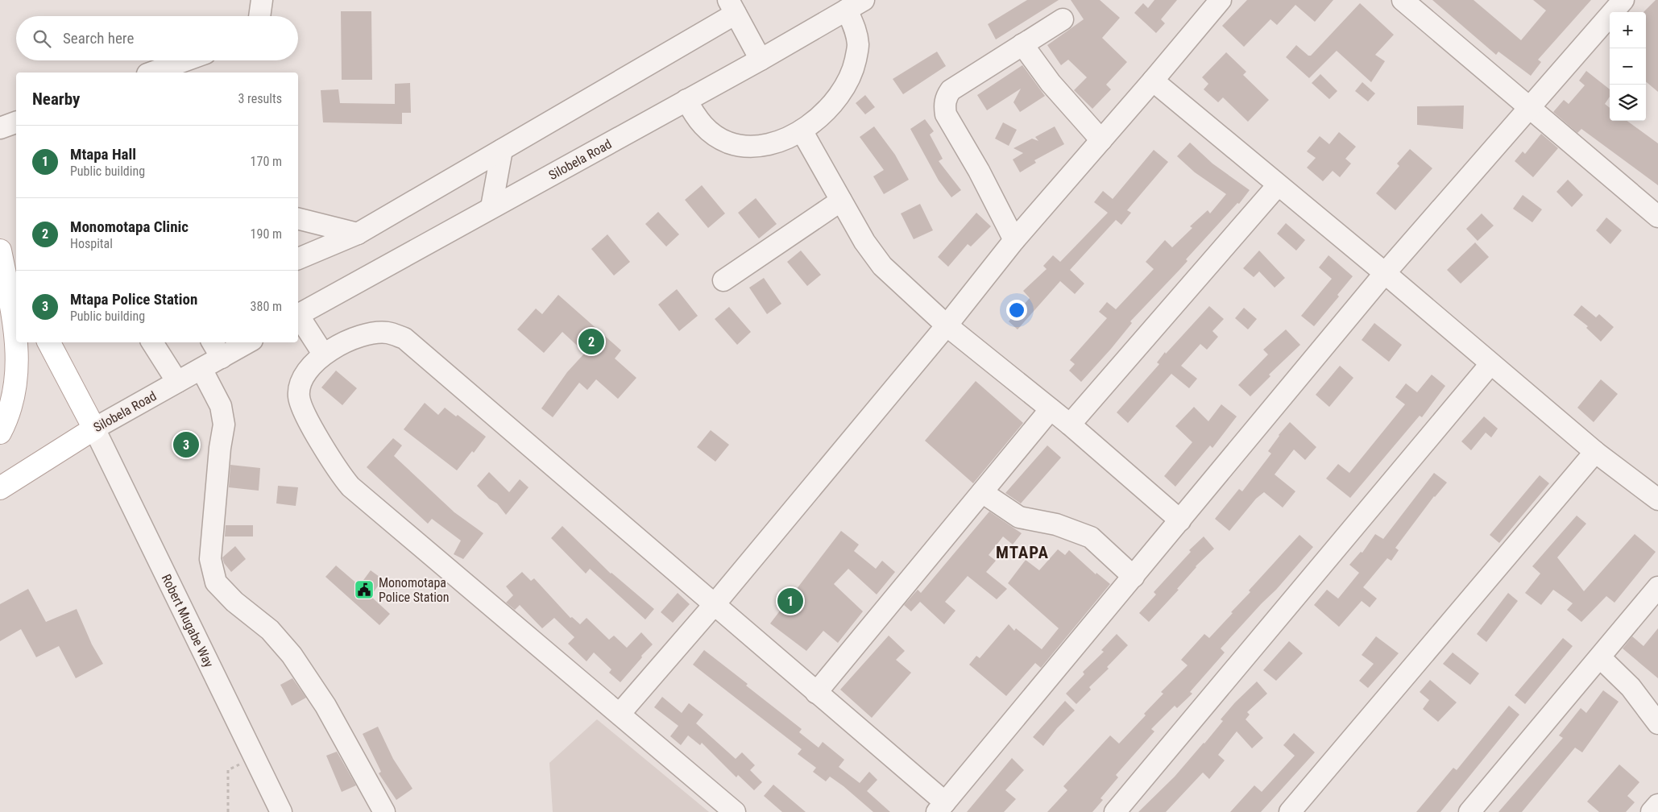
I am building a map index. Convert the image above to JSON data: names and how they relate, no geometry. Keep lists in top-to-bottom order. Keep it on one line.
{"streets":{"main road":["Silobela Road"],"street":["Robert Mugabe Way"]},"crossings":[["Silobela Road","Robert Mugabe Way"]],"districts":["MTAPA"],"places":{"public building":["Monomotapa Police Station"]},"page":{"map_buttons":["+","−"],"search":"Search here","heading":["Nearby","3 results"],"list":[{"mark":"1","name":"Mtapa Hall","note":"Public building","value":"170 m"},{"mark":"2","name":"Monomotapa Clinic","note":"Hospital","value":"190 m"},{"mark":"3","name":"Mtapa Police Station","note":"Public building","value":"380 m"}],"pins":["2","3","1"]}}
